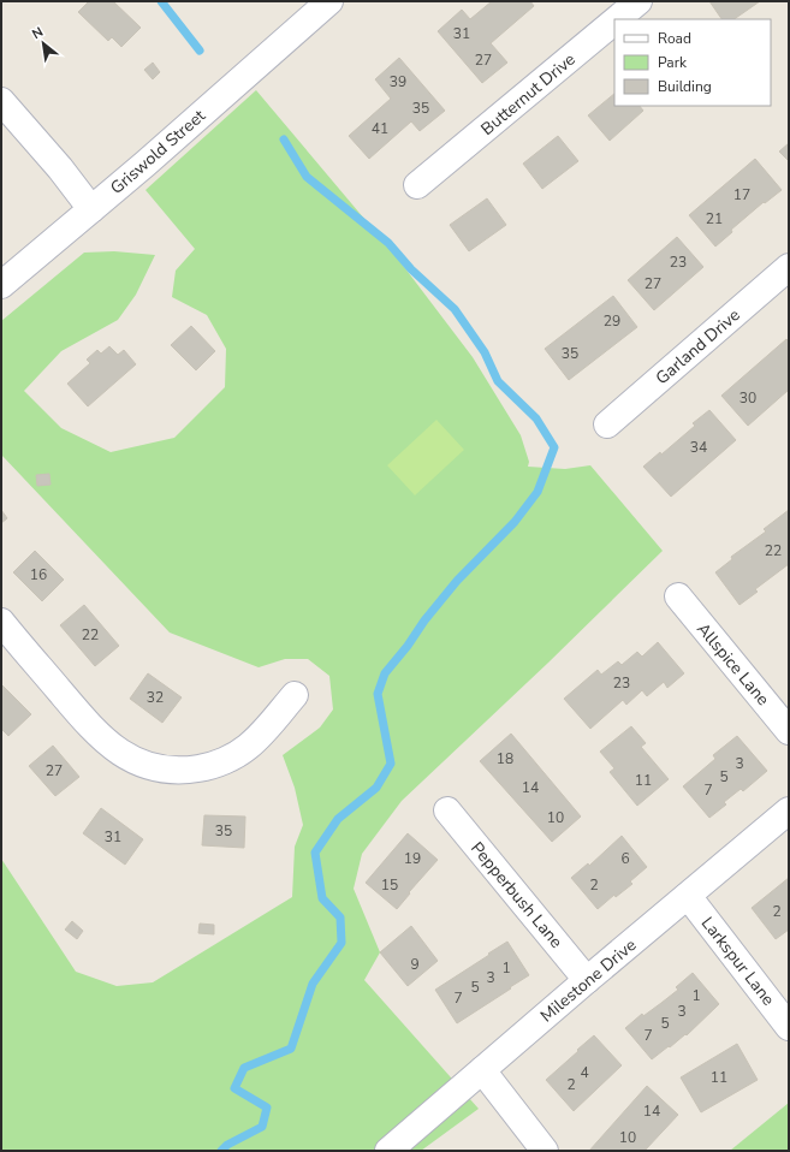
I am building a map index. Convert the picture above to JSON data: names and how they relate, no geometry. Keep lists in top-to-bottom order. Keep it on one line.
{"streets":{"street":["Butternut Drive","Griswold Street","Garland Drive","Allspice Lane","Pepperbush Lane","Larkspur Lane","Milestone Drive"]},"crossings":[["Pepperbush Lane","Milestone Drive"],["Larkspur Lane","Milestone Drive"]],"house_numbers":["31","27","39","35","41","17","21","23","27","29","35","30","34","22","16","22","23","32","18","3","27","5","11","14","7","10","35","31","19","6","15","2","2","9","1","3","5","1","7","3","5","7","4","11","2","14","10"],"legend":["Road","Park","Building"],"north":"top left"}
